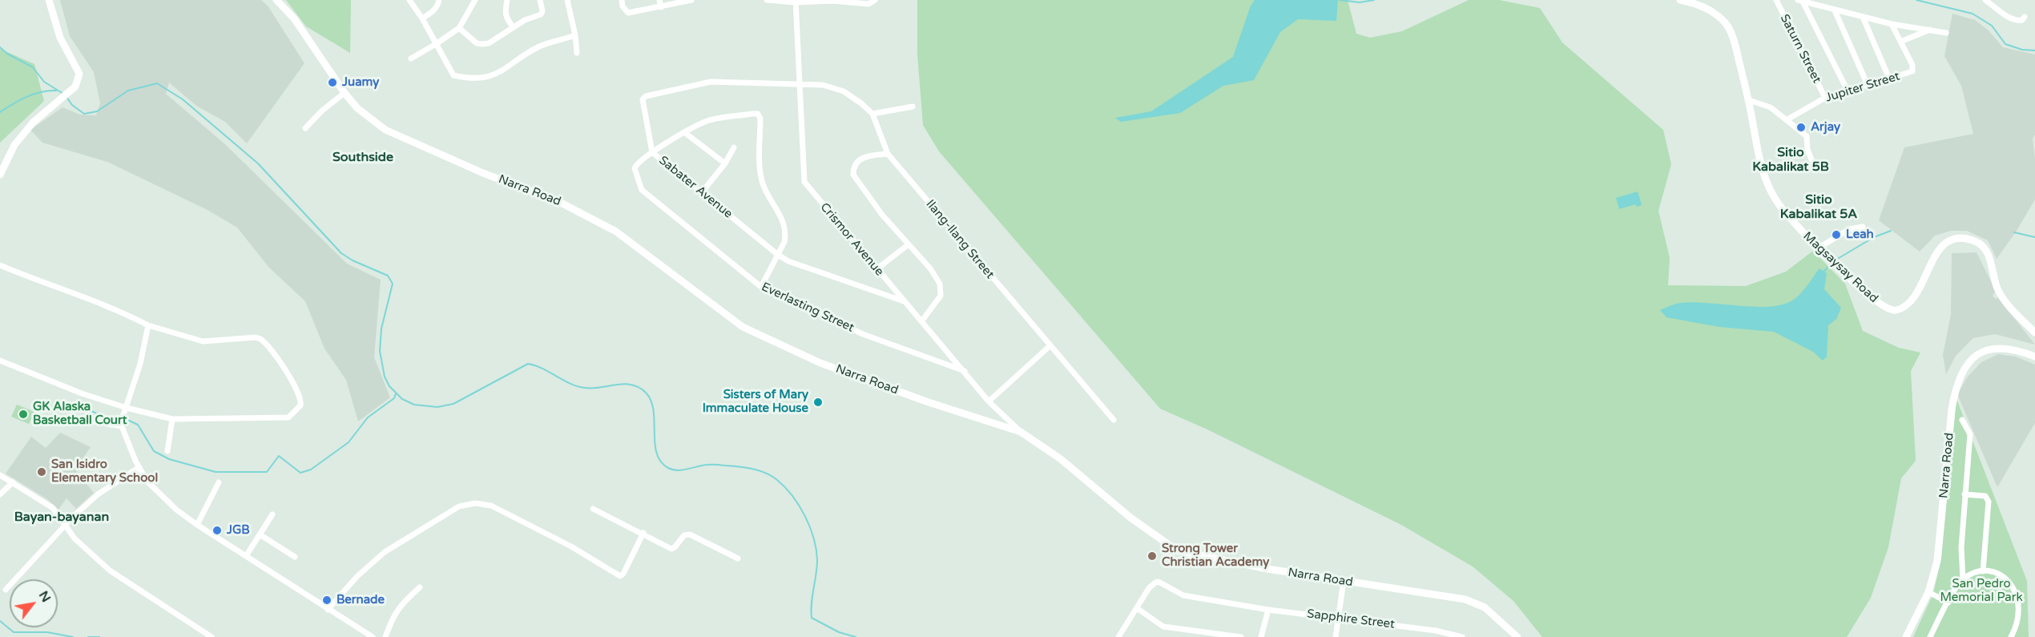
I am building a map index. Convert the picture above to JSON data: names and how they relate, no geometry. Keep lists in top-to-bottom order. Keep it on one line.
{"streets":{"street":["Saturn Street","Jupiter Street","Sabater Avenue","Narra Road","Crismor Avenue","Ilang-Ilang Street","Magsaysay Road","Everlasting Street","Sapphire Street"]},"crossings":[["Saturn Street","Jupiter Street"],["Sabater Avenue","Crismor Avenue"],["Sabater Avenue","Ilang-Ilang Street"],["Sabater Avenue","Everlasting Street"],["Narra Road","Crismor Avenue"],["Crismor Avenue","Ilang-Ilang Street"],["Crismor Avenue","Everlasting Street"]],"districts":["Sitio Kabalikat 5B","Southside","Sitio Kabalikat 5A","Bayan-bayanan"],"parks":["San Pedro Memorial Park"],"places":["Juamy","Arjay","Leah","Sisters of Mary Immaculate House","GK Alaska Basketball Court","San Isidro Elementary School","JGB","Strong Tower Christian Academy","Bernade"],"north":"top right"}
